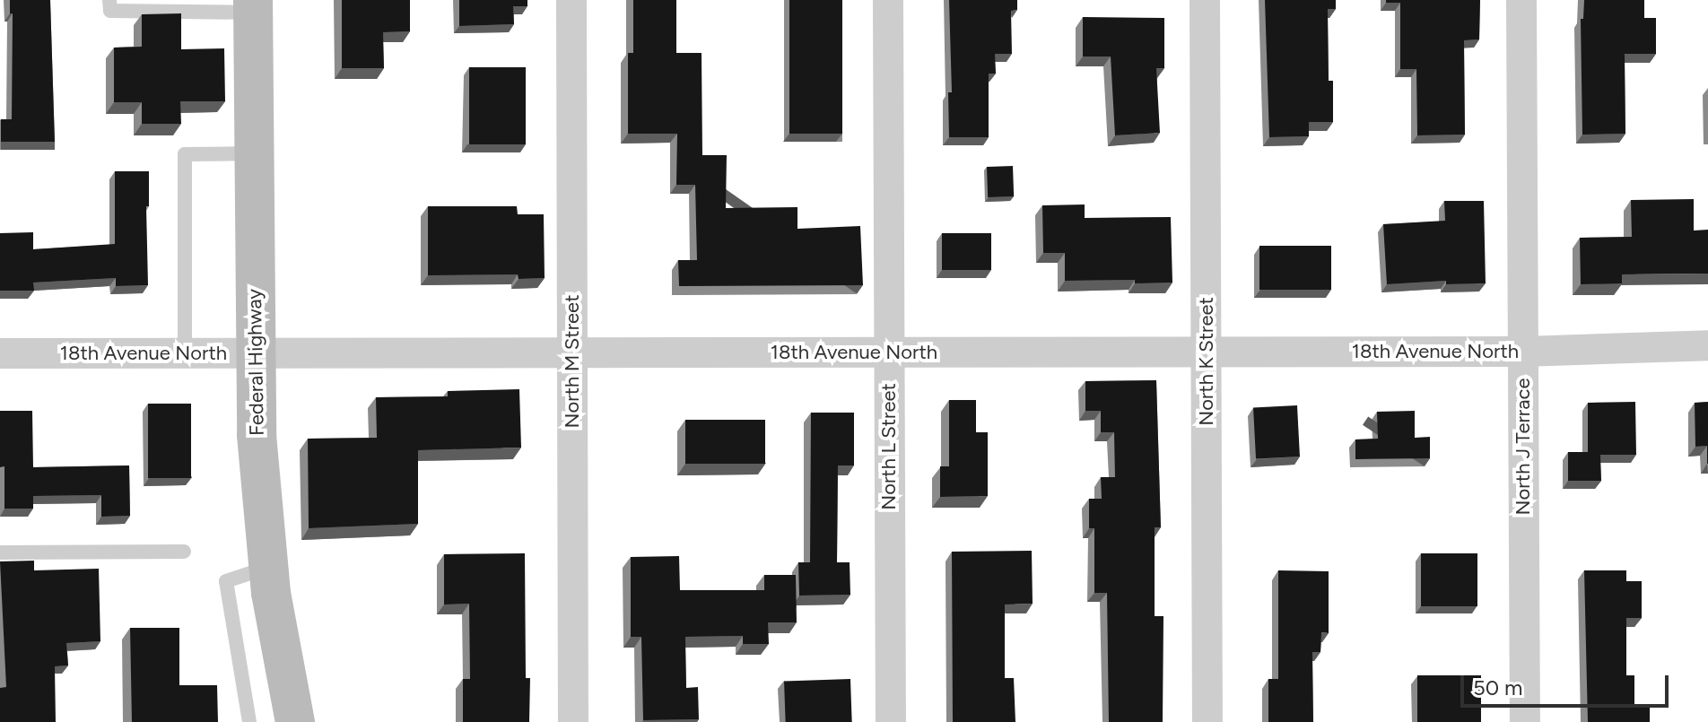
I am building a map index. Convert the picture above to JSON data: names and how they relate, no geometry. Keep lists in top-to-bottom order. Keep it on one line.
{"streets":{"main road":["Federal Highway"],"street":["18th Avenue North","North M Street","North K Street","North L Street","North J Terrace"]},"crossings":[["18th Avenue North","North M Street"],["18th Avenue North","North K Street"],["18th Avenue North","Federal Highway"],["18th Avenue North","North L Street"],["18th Avenue North","North J Terrace"]],"scale_bar":"50 m"}
